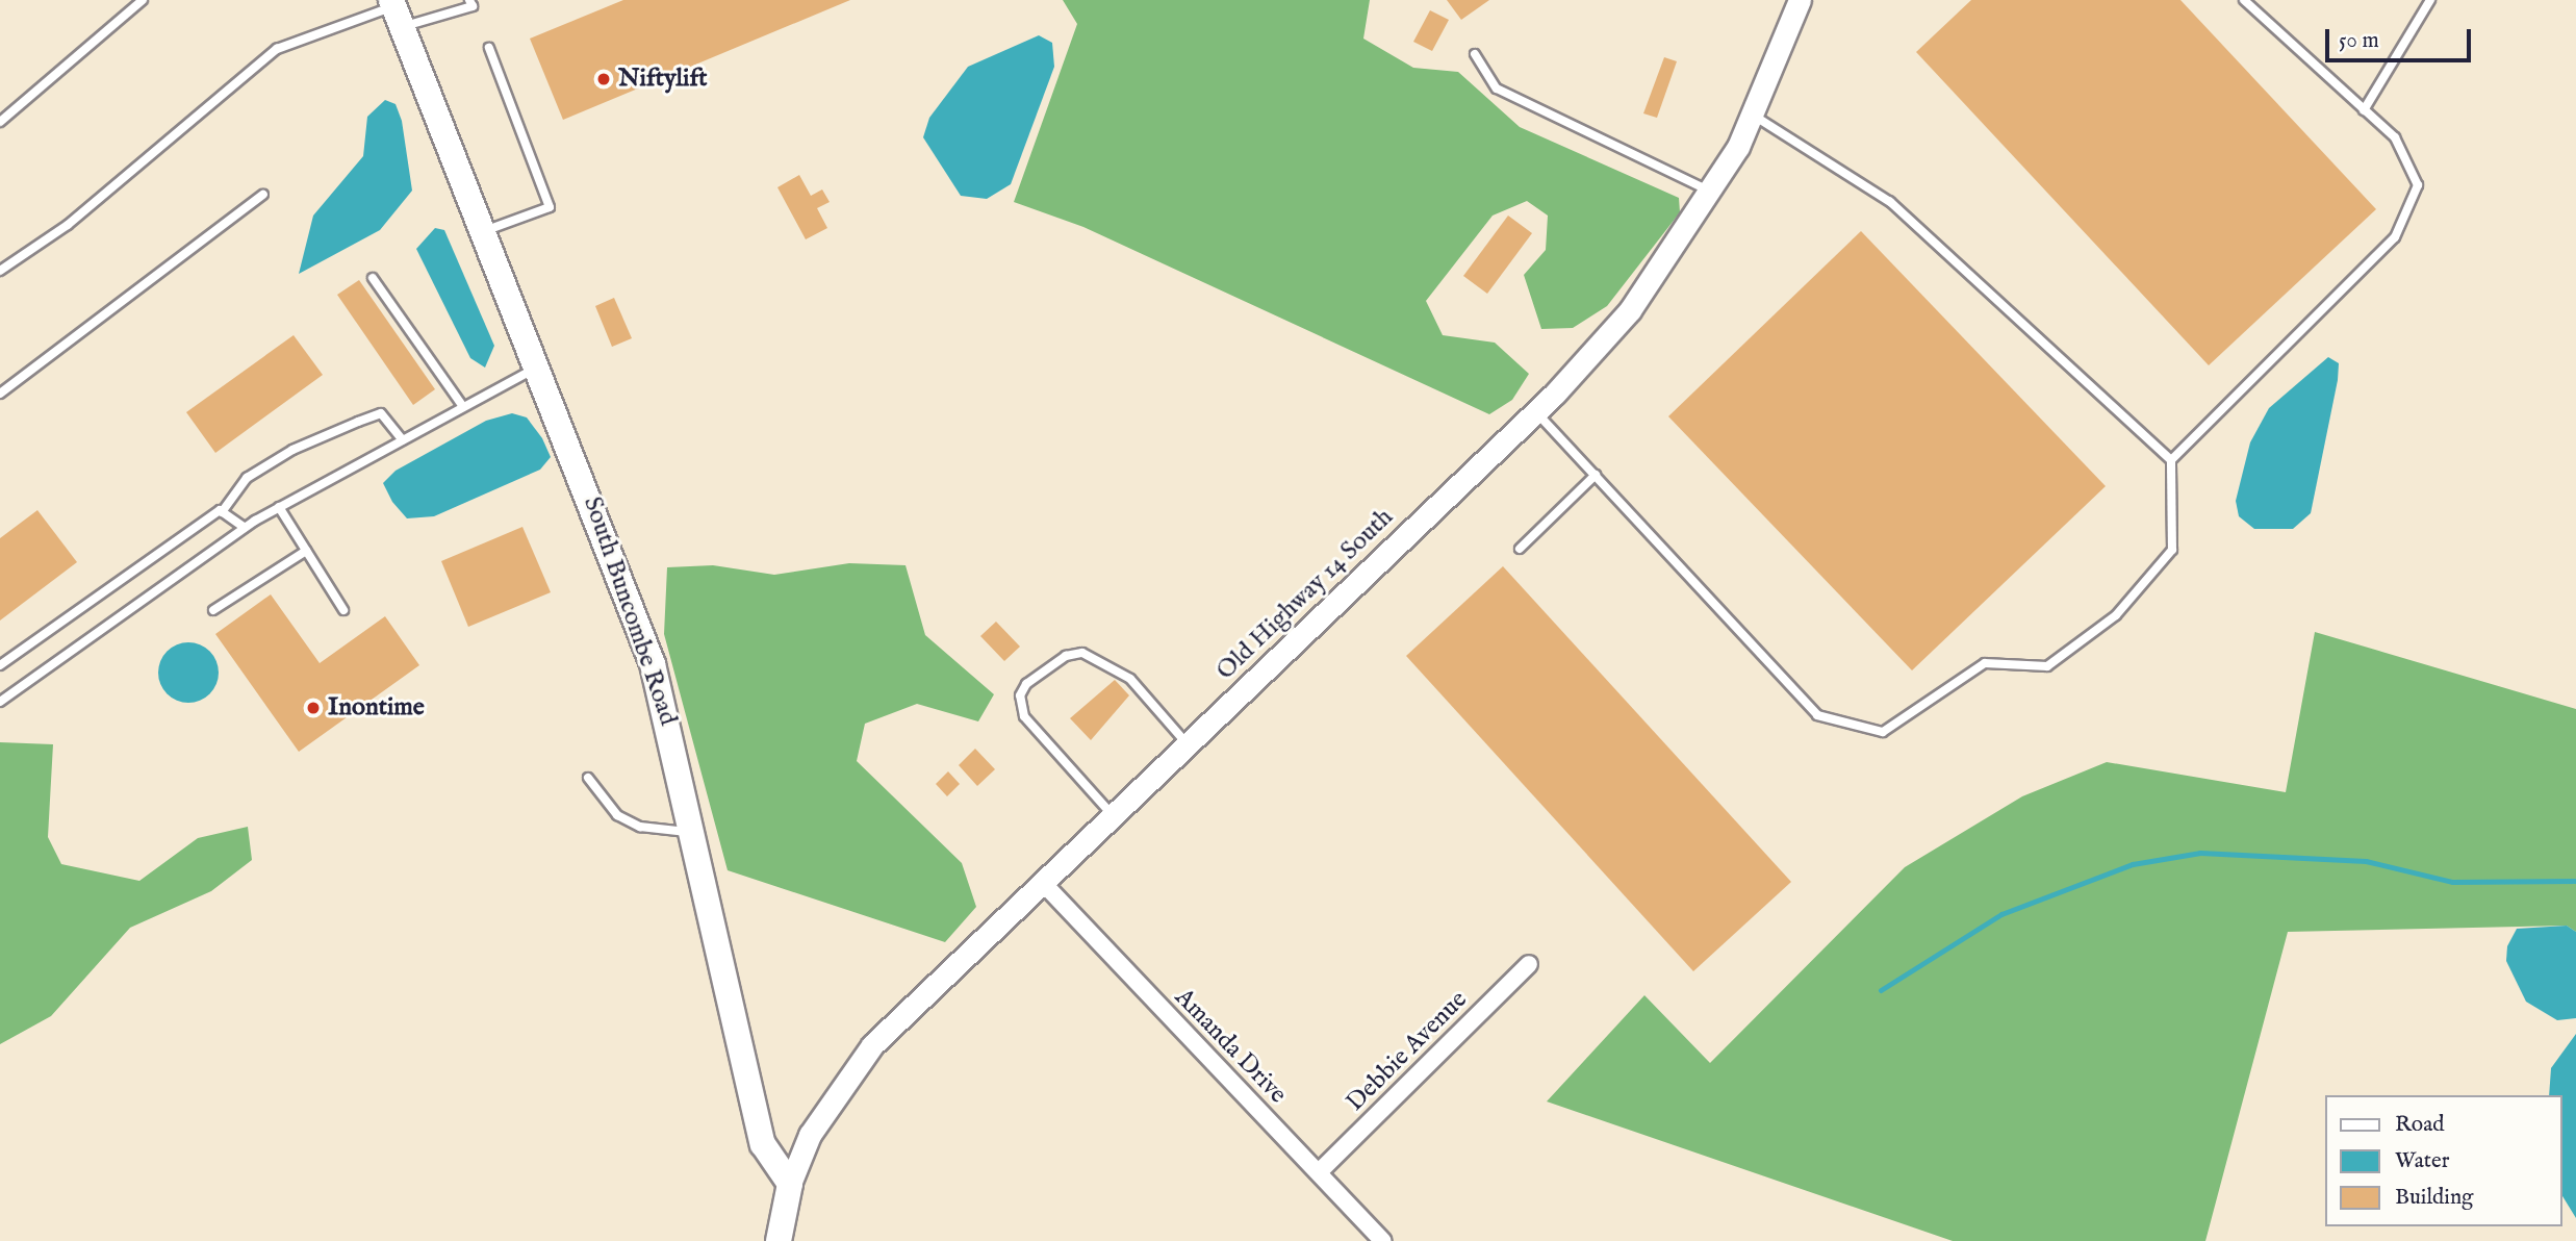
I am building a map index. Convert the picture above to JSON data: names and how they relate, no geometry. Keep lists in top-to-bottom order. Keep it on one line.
{"streets":{"main road":["South Buncombe Road"],"street":["Old Highway 14 South","Amanda Drive","Debbie Avenue"]},"crossings":[["Old Highway 14 South","South Buncombe Road"],["Old Highway 14 South","Amanda Drive"],["Amanda Drive","Debbie Avenue"]],"places":["Niftylift","Inontime"],"legend":["Road","Water","Building"],"scale_bar":"50 m"}
